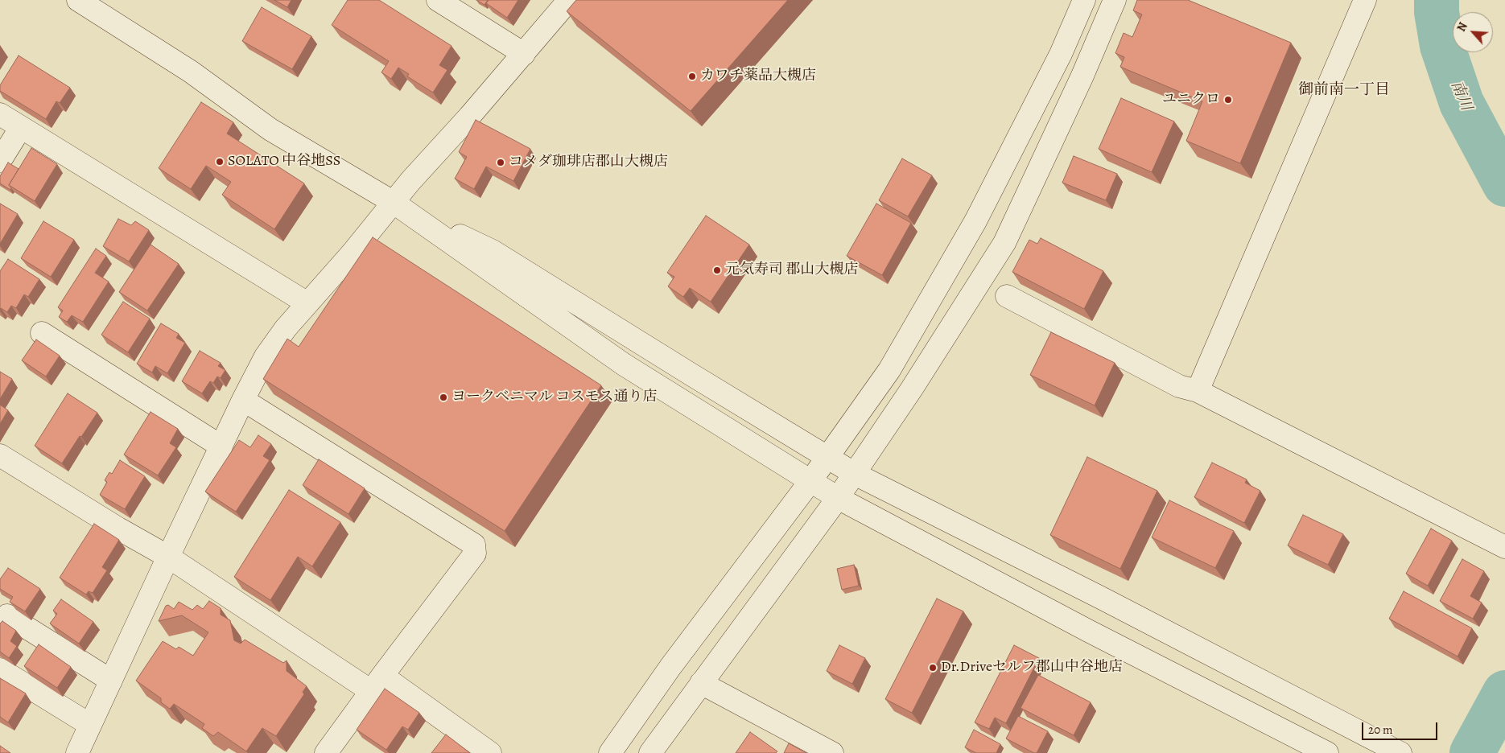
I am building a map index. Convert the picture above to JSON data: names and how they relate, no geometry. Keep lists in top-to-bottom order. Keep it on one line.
{"districts":["御前南一丁目"],"water":["南川"],"places":["カワチ薬品大槻店","ユニクロ","SOLATO 中谷地SS","コメダ珈琲店郡山大槻店","元気寿司 郡山大槻店","ヨークベニマル コスモス通り店","Dr.Driveセルフ郡山中谷地店"],"scale_bar":"20 m","north":"top left"}
